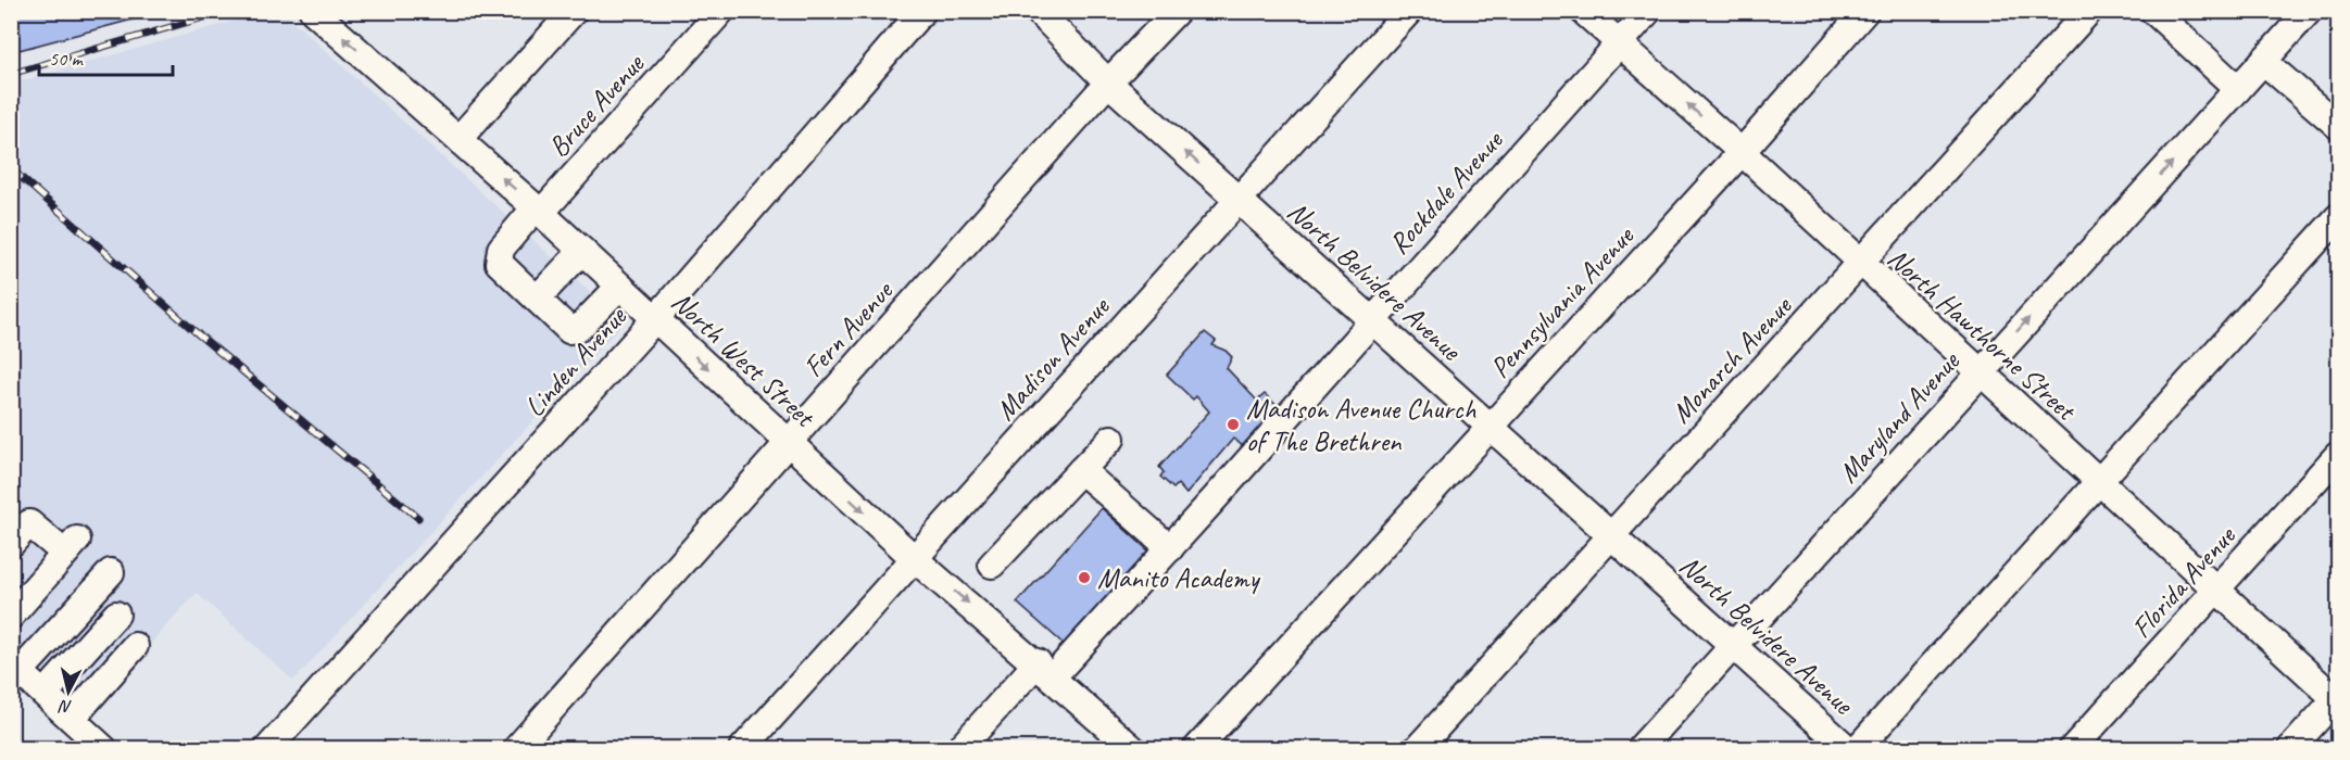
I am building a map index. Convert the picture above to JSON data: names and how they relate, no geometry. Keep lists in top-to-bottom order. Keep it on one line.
{"streets":{"street":["Bruce Avenue","Rockdale Avenue","North Belvidere Avenue","Pennsylvania Avenue","Fern Avenue","North Hawthorne Street","North West Street","Madison Avenue","Monarch Avenue","Linden Avenue","Maryland Avenue","Florida Avenue"]},"crossings":[["Bruce Avenue","North West Street"],["Rockdale Avenue","North Belvidere Avenue"],["Rockdale Avenue","North Hawthorne Street"],["Rockdale Avenue","North West Street"],["North Belvidere Avenue","Pennsylvania Avenue"],["North Belvidere Avenue","Fern Avenue"],["North Belvidere Avenue","Madison Avenue"],["North Belvidere Avenue","Monarch Avenue"],["North Belvidere Avenue","Maryland Avenue"],["Pennsylvania Avenue","North Hawthorne Street"],["Fern Avenue","North West Street"],["North Hawthorne Street","Monarch Avenue"],["North Hawthorne Street","Maryland Avenue"],["North Hawthorne Street","Florida Avenue"],["North West Street","Madison Avenue"],["North West Street","Linden Avenue"]],"places":["Madison Avenue Church of The Brethren","Manito Academy"],"scale_bar":"50 m","north":"bottom"}
